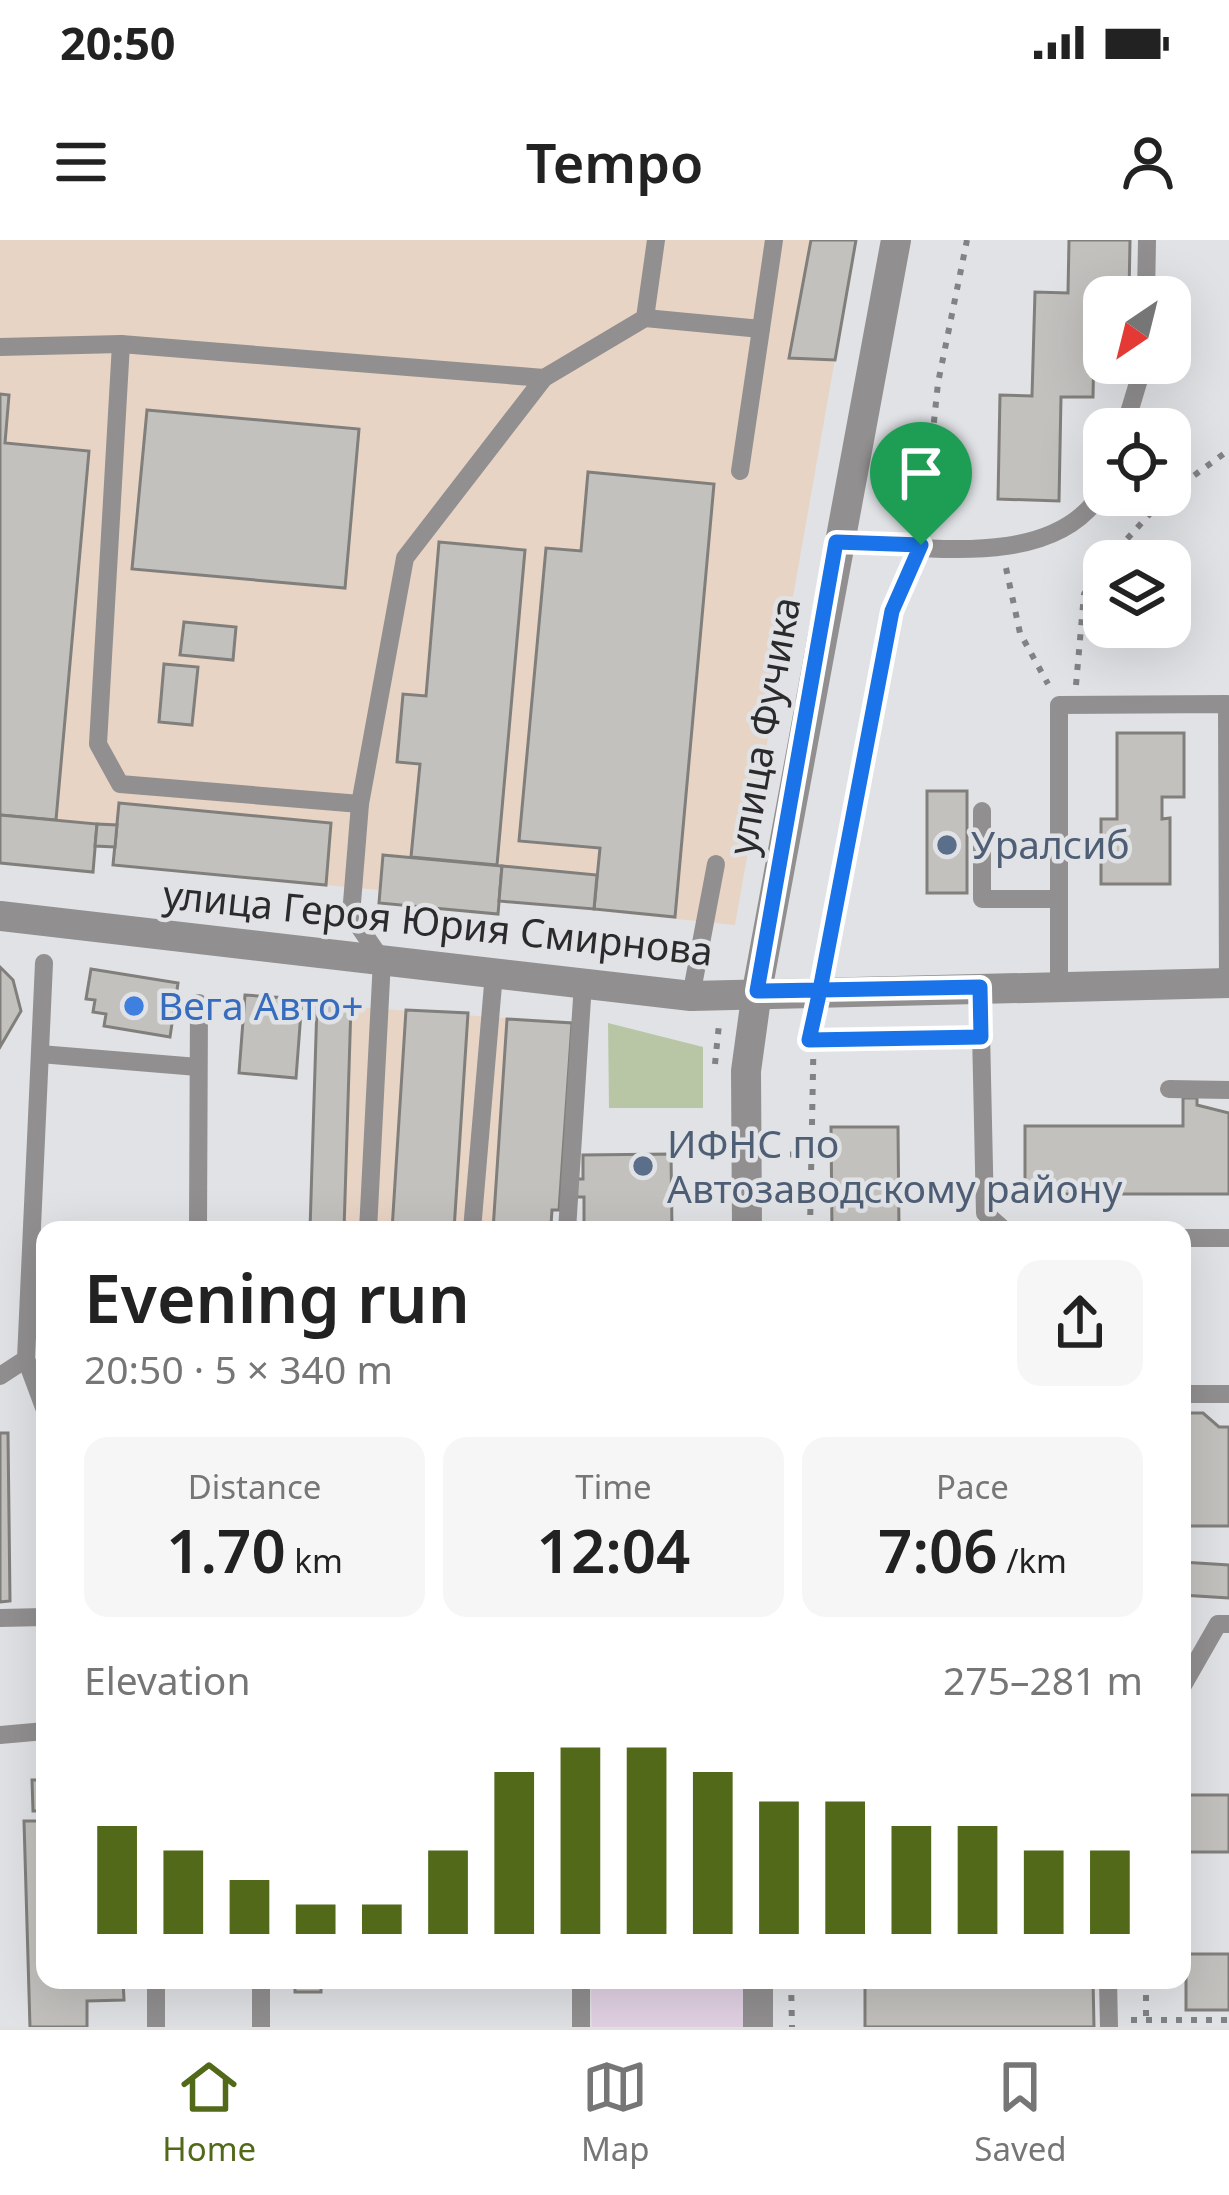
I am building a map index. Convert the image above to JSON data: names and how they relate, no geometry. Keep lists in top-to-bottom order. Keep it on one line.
{"streets":{"street":["улица Фучика","улица Героя Юрия Смирнова"]},"crossings":[["улица Фучика","улица Героя Юрия Смирнова"]],"places":["Уралсиб","Вега Авто+","ИФНС по Автозаводскому району"],"north":"bottom left","page":{"status":"20:50","header":"Tempo","heading":["Evening run","20:50 · 5 × 340 m"],"stats":[["Distance","1.70 km"],["Time","12:04"],["Pace","7:06 /km"]],"chart":["Elevation","275–281 m"],"tabs":["Home","Map","Saved"]}}
